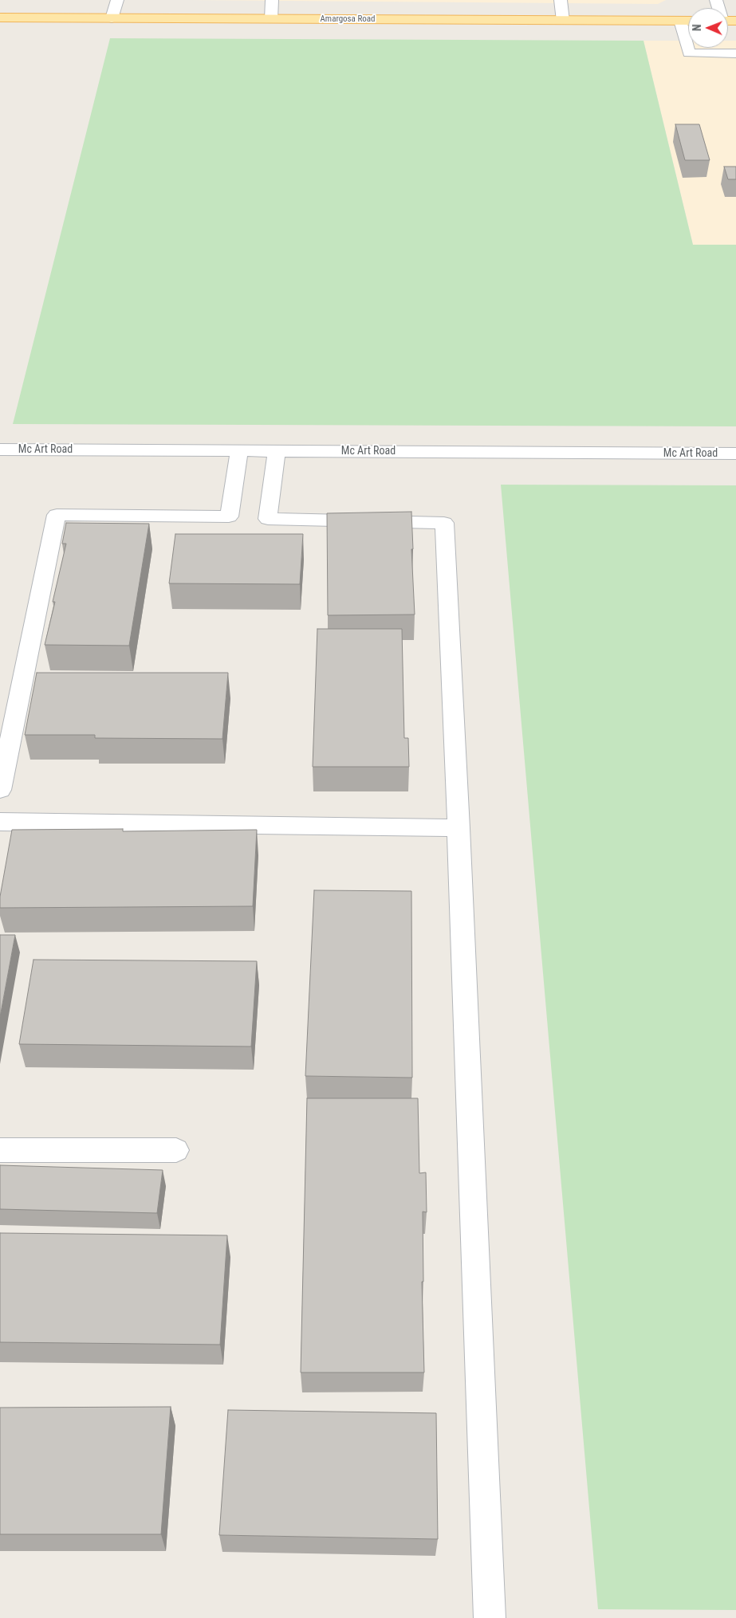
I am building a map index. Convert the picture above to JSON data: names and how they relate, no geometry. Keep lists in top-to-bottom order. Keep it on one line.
{"streets":{"main road":["Amargosa Road"],"street":["Mc Art Road"]},"north":"left"}
